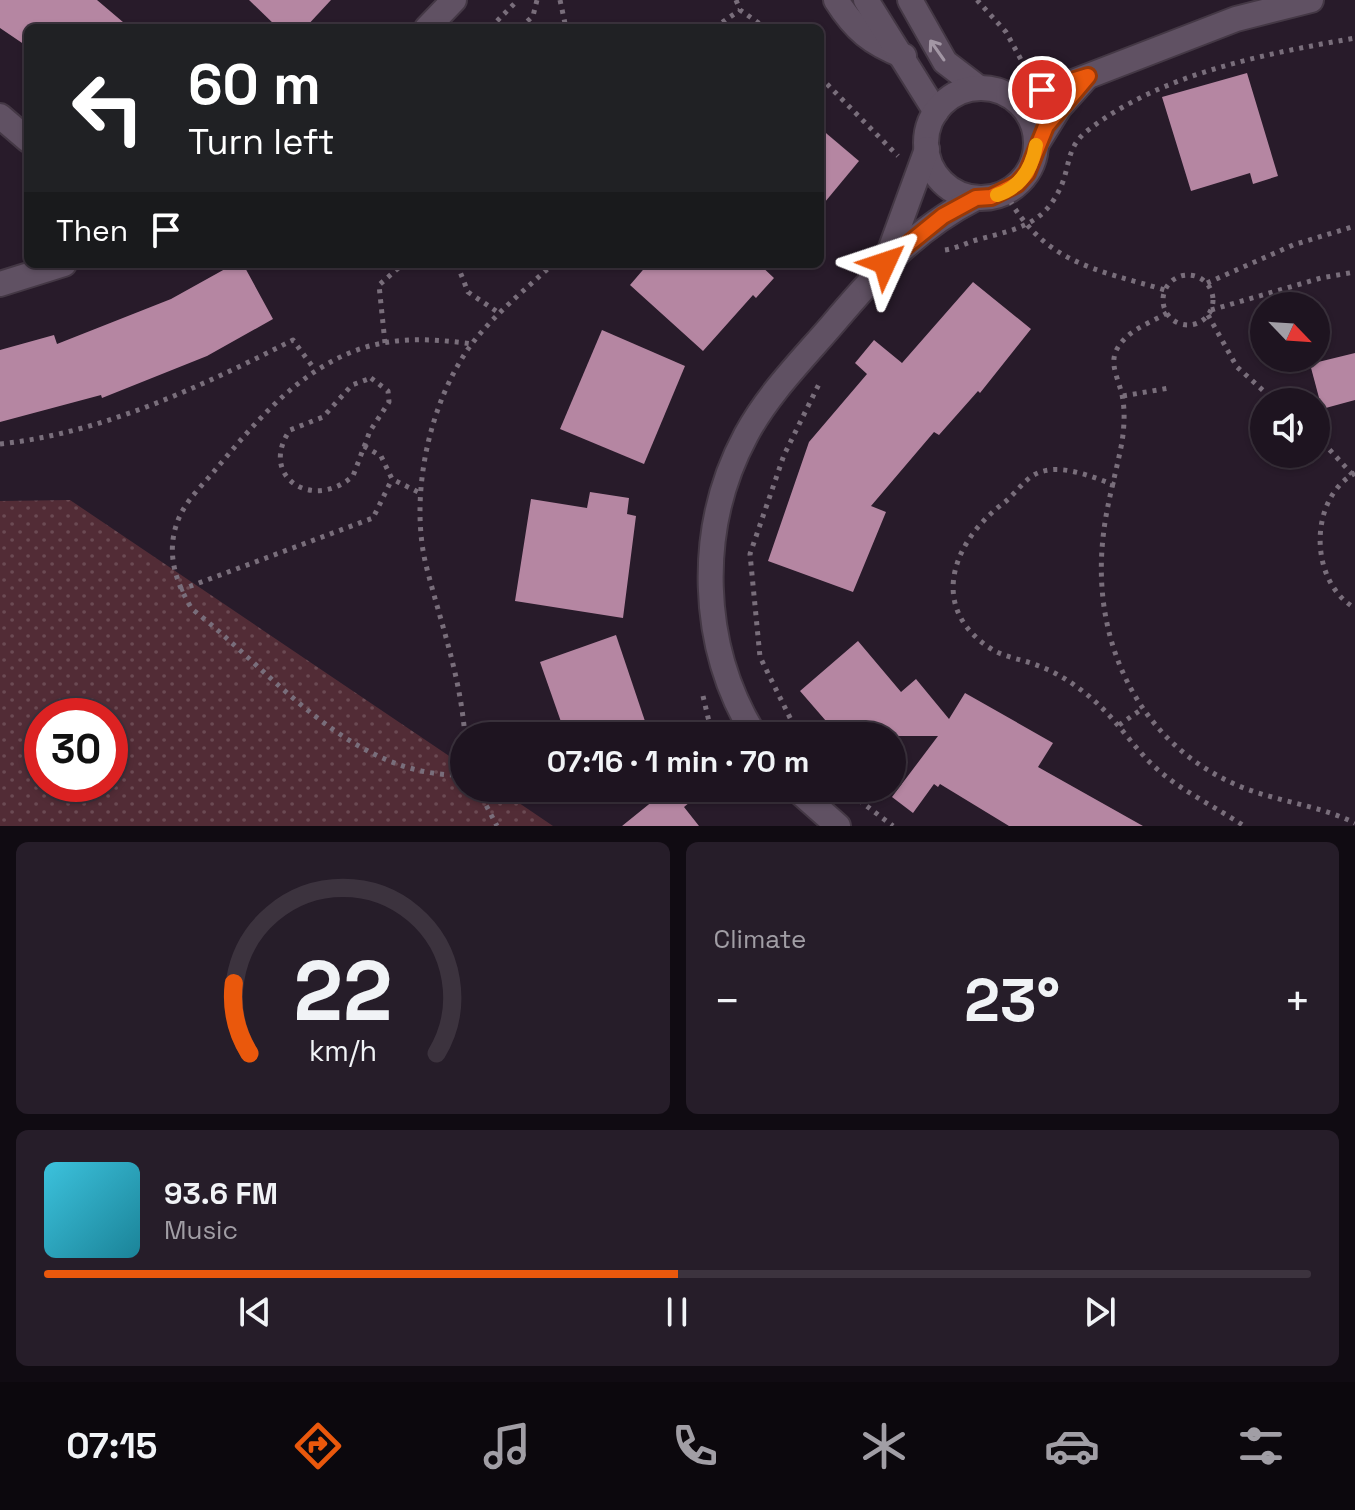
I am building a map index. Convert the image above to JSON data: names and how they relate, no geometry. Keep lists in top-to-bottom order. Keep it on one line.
{"north":"bottom right","page":{"turn":["60 m","Turn left"],"then":"Then","limit":"30","trip":"07:16 · 1 min · 70 m","tile":"Climate","heat":["−","23°","+"],"song":["93.6 FM","Music"],"tabs":"07:15","gauge":["22","km/h"]}}
